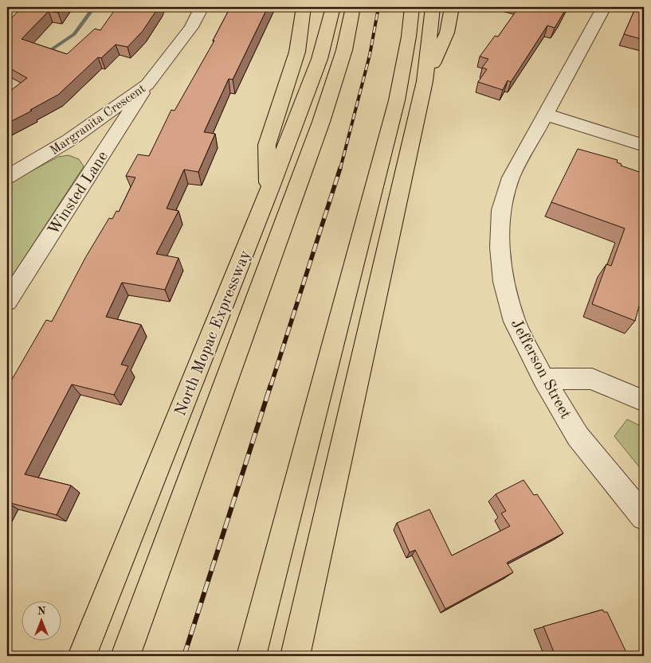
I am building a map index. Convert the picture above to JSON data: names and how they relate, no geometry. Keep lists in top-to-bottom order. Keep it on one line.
{"streets":{"highway":["North Mopac Expressway"],"street":["Margranita Crescent","Winsted Lane","Jefferson Street"]},"crossings":[["Margranita Crescent","Winsted Lane"]],"north":"top"}
